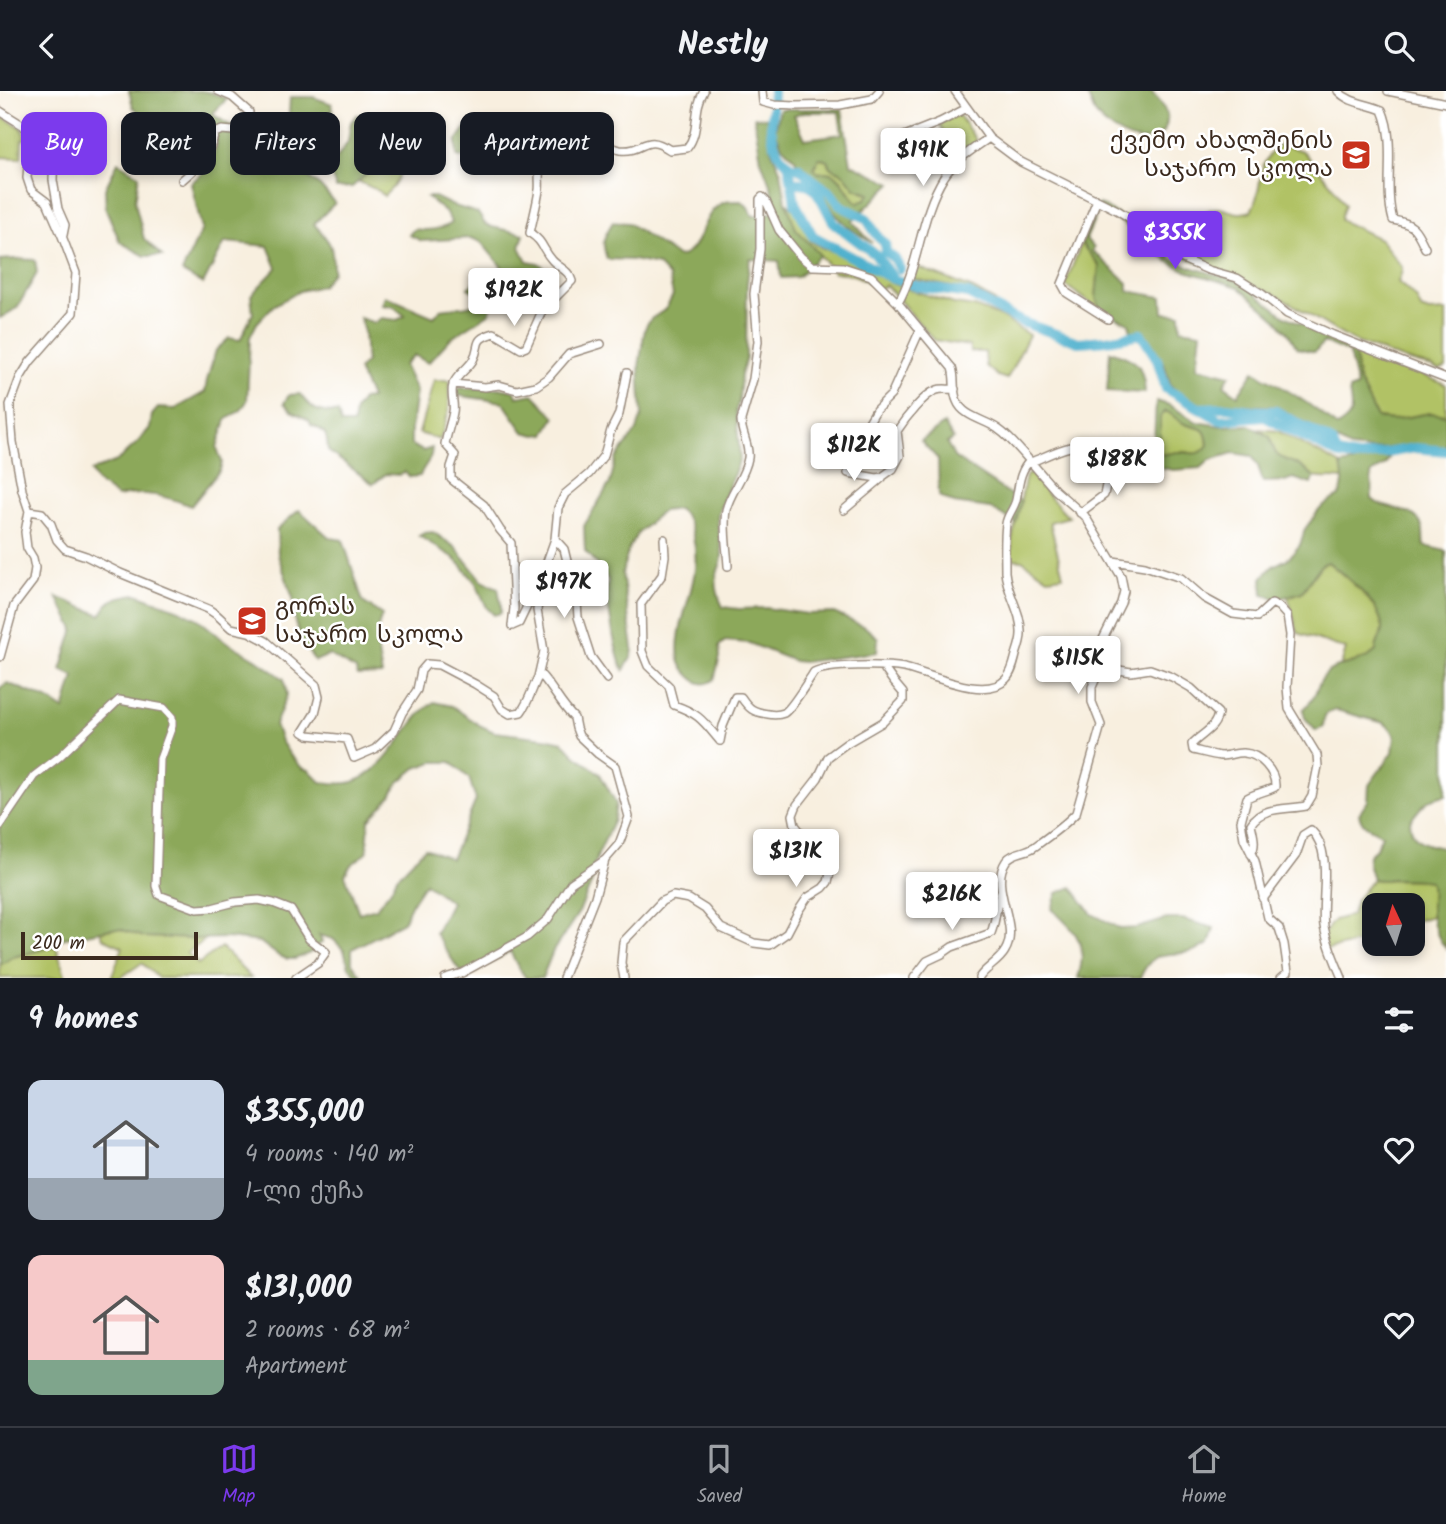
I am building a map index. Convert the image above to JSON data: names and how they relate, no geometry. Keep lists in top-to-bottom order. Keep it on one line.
{"places":{"school or university":["ქვემო ახალშენის საჯარო სკოლა","გორას საჯარო სკოლა"]},"scale_bar":"200 m","north":"top","page":{"header":"Nestly","chip":["Buy","Rent","Filters","New","Apartment"],"price":["$191K","$355K","$192K","$112K","$188K","$197K","$115K","$131K","$216K"],"scale":"200 m","heading":"9 homes","list":[{"name":"$355,000","note":"4 rooms · 140 m² · 1-ლი ქუჩა"},{"name":"$131,000","note":"2 rooms · 68 m² · Apartment"}],"tabs":["Map","Saved","Home"]}}
